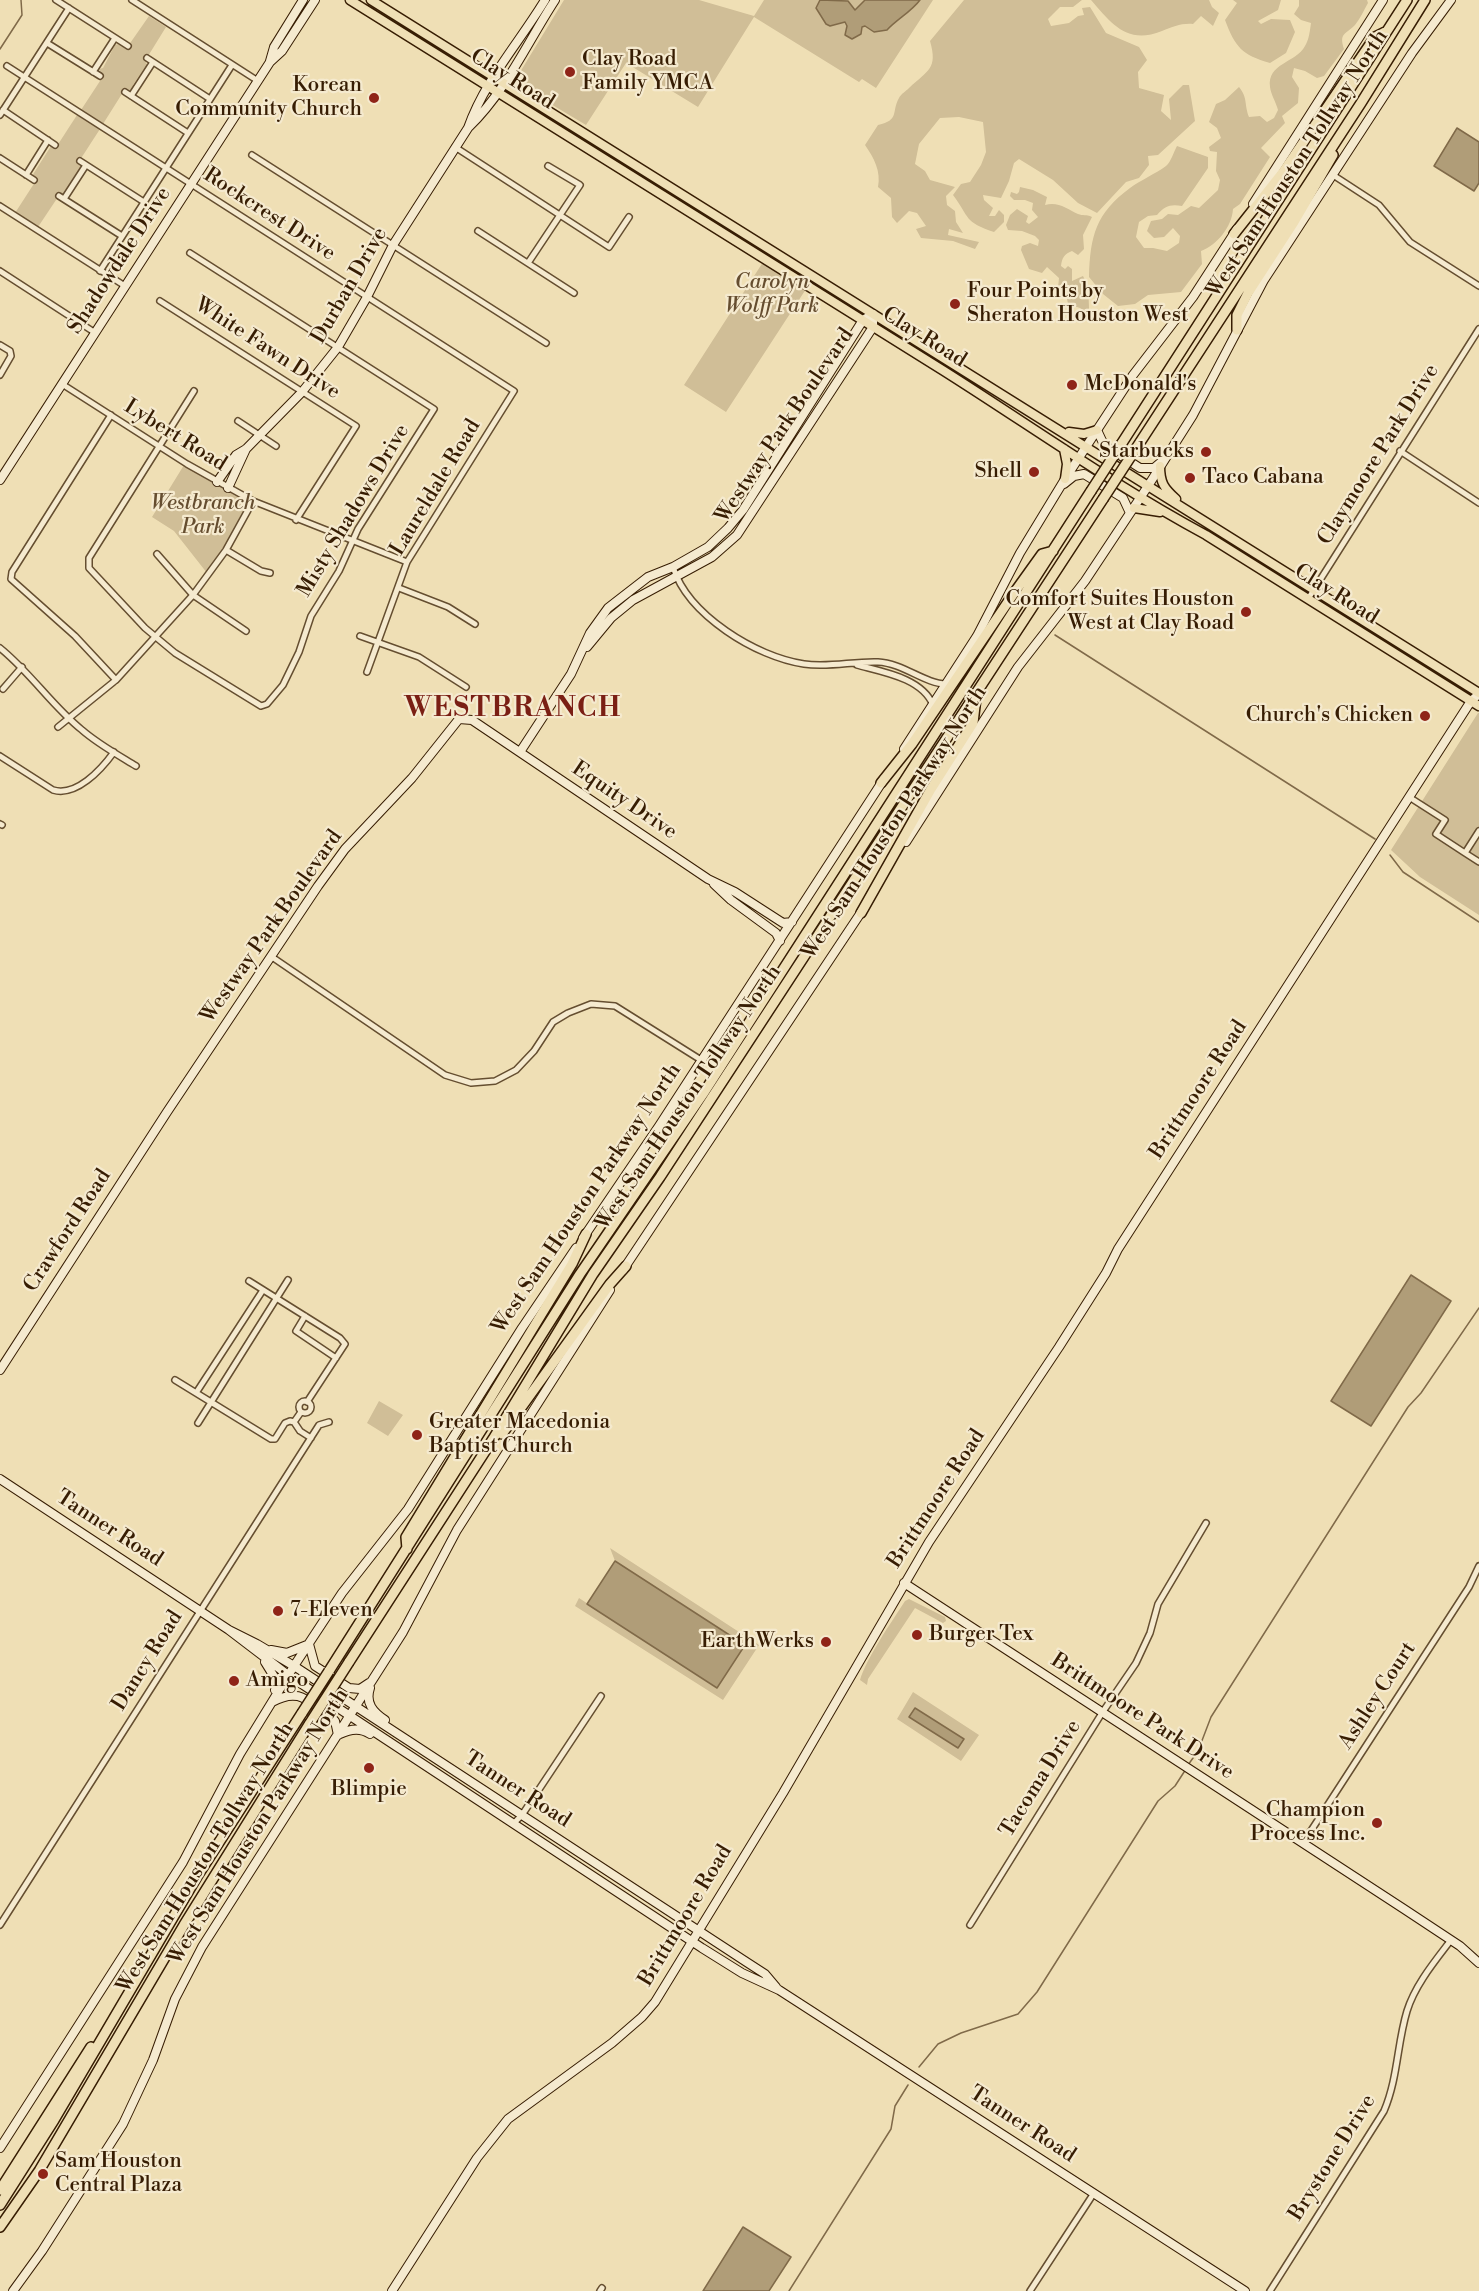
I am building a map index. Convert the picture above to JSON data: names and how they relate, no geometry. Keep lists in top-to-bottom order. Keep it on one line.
{"streets":{"highway":["West Sam Houston Tollway North"],"main road":["Clay Road","Shadowdale Drive","Durban Drive","Westway Park Boulevard","Equity Drive","West Sam Houston Parkway North","Brittmoore Road","Crawford Road","Tanner Road","Brittmoore Park Drive"],"street":["Rockcrest Drive","White Fawn Drive","Lybert Road","Claymoore Park Drive","Laureldale Road","Misty Shadows Drive","Dancy Road","Ashley Court","Tacoma Drive","Brystone Drive"]},"crossings":[["Clay Road","Durban Drive"],["Clay Road","Westway Park Boulevard"],["Clay Road","Claymoore Park Drive"],["Clay Road","West Sam Houston Parkway North"],["Clay Road","Brittmoore Road"],["Rockcrest Drive","Shadowdale Drive"],["Rockcrest Drive","Durban Drive"],["Rockcrest Drive","Laureldale Road"],["Shadowdale Drive","Lybert Road"],["Durban Drive","White Fawn Drive"],["Durban Drive","Lybert Road"],["Durban Drive","Misty Shadows Drive"],["White Fawn Drive","Lybert Road"],["Westway Park Boulevard","Equity Drive"],["Westway Park Boulevard","Crawford Road"],["Lybert Road","Laureldale Road"],["Lybert Road","Misty Shadows Drive"],["Equity Drive","West Sam Houston Parkway North"],["West Sam Houston Parkway North","Tanner Road"],["Brittmoore Road","Tanner Road"],["Brittmoore Road","Brittmoore Park Drive"],["Tanner Road","Dancy Road"],["Ashley Court","Brittmoore Park Drive"],["Brittmoore Park Drive","Tacoma Drive"],["Brittmoore Park Drive","Brystone Drive"]],"districts":["WESTBRANCH"],"parks":["Carolyn Wolff Park","Westbranch Park"],"places":["Clay Road Family YMCA","Korean Community Church","Four Points by Sheraton Houston West","McDonald's","Starbucks","Shell","Taco Cabana","Comfort Suites Houston West at Clay Road","Church's Chicken","Greater Macedonia Baptist Church","7-Eleven","Burger Tex","EarthWerks","Amigo","Blimpie","Champion Process Inc.","Sam Houston Central Plaza"]}
